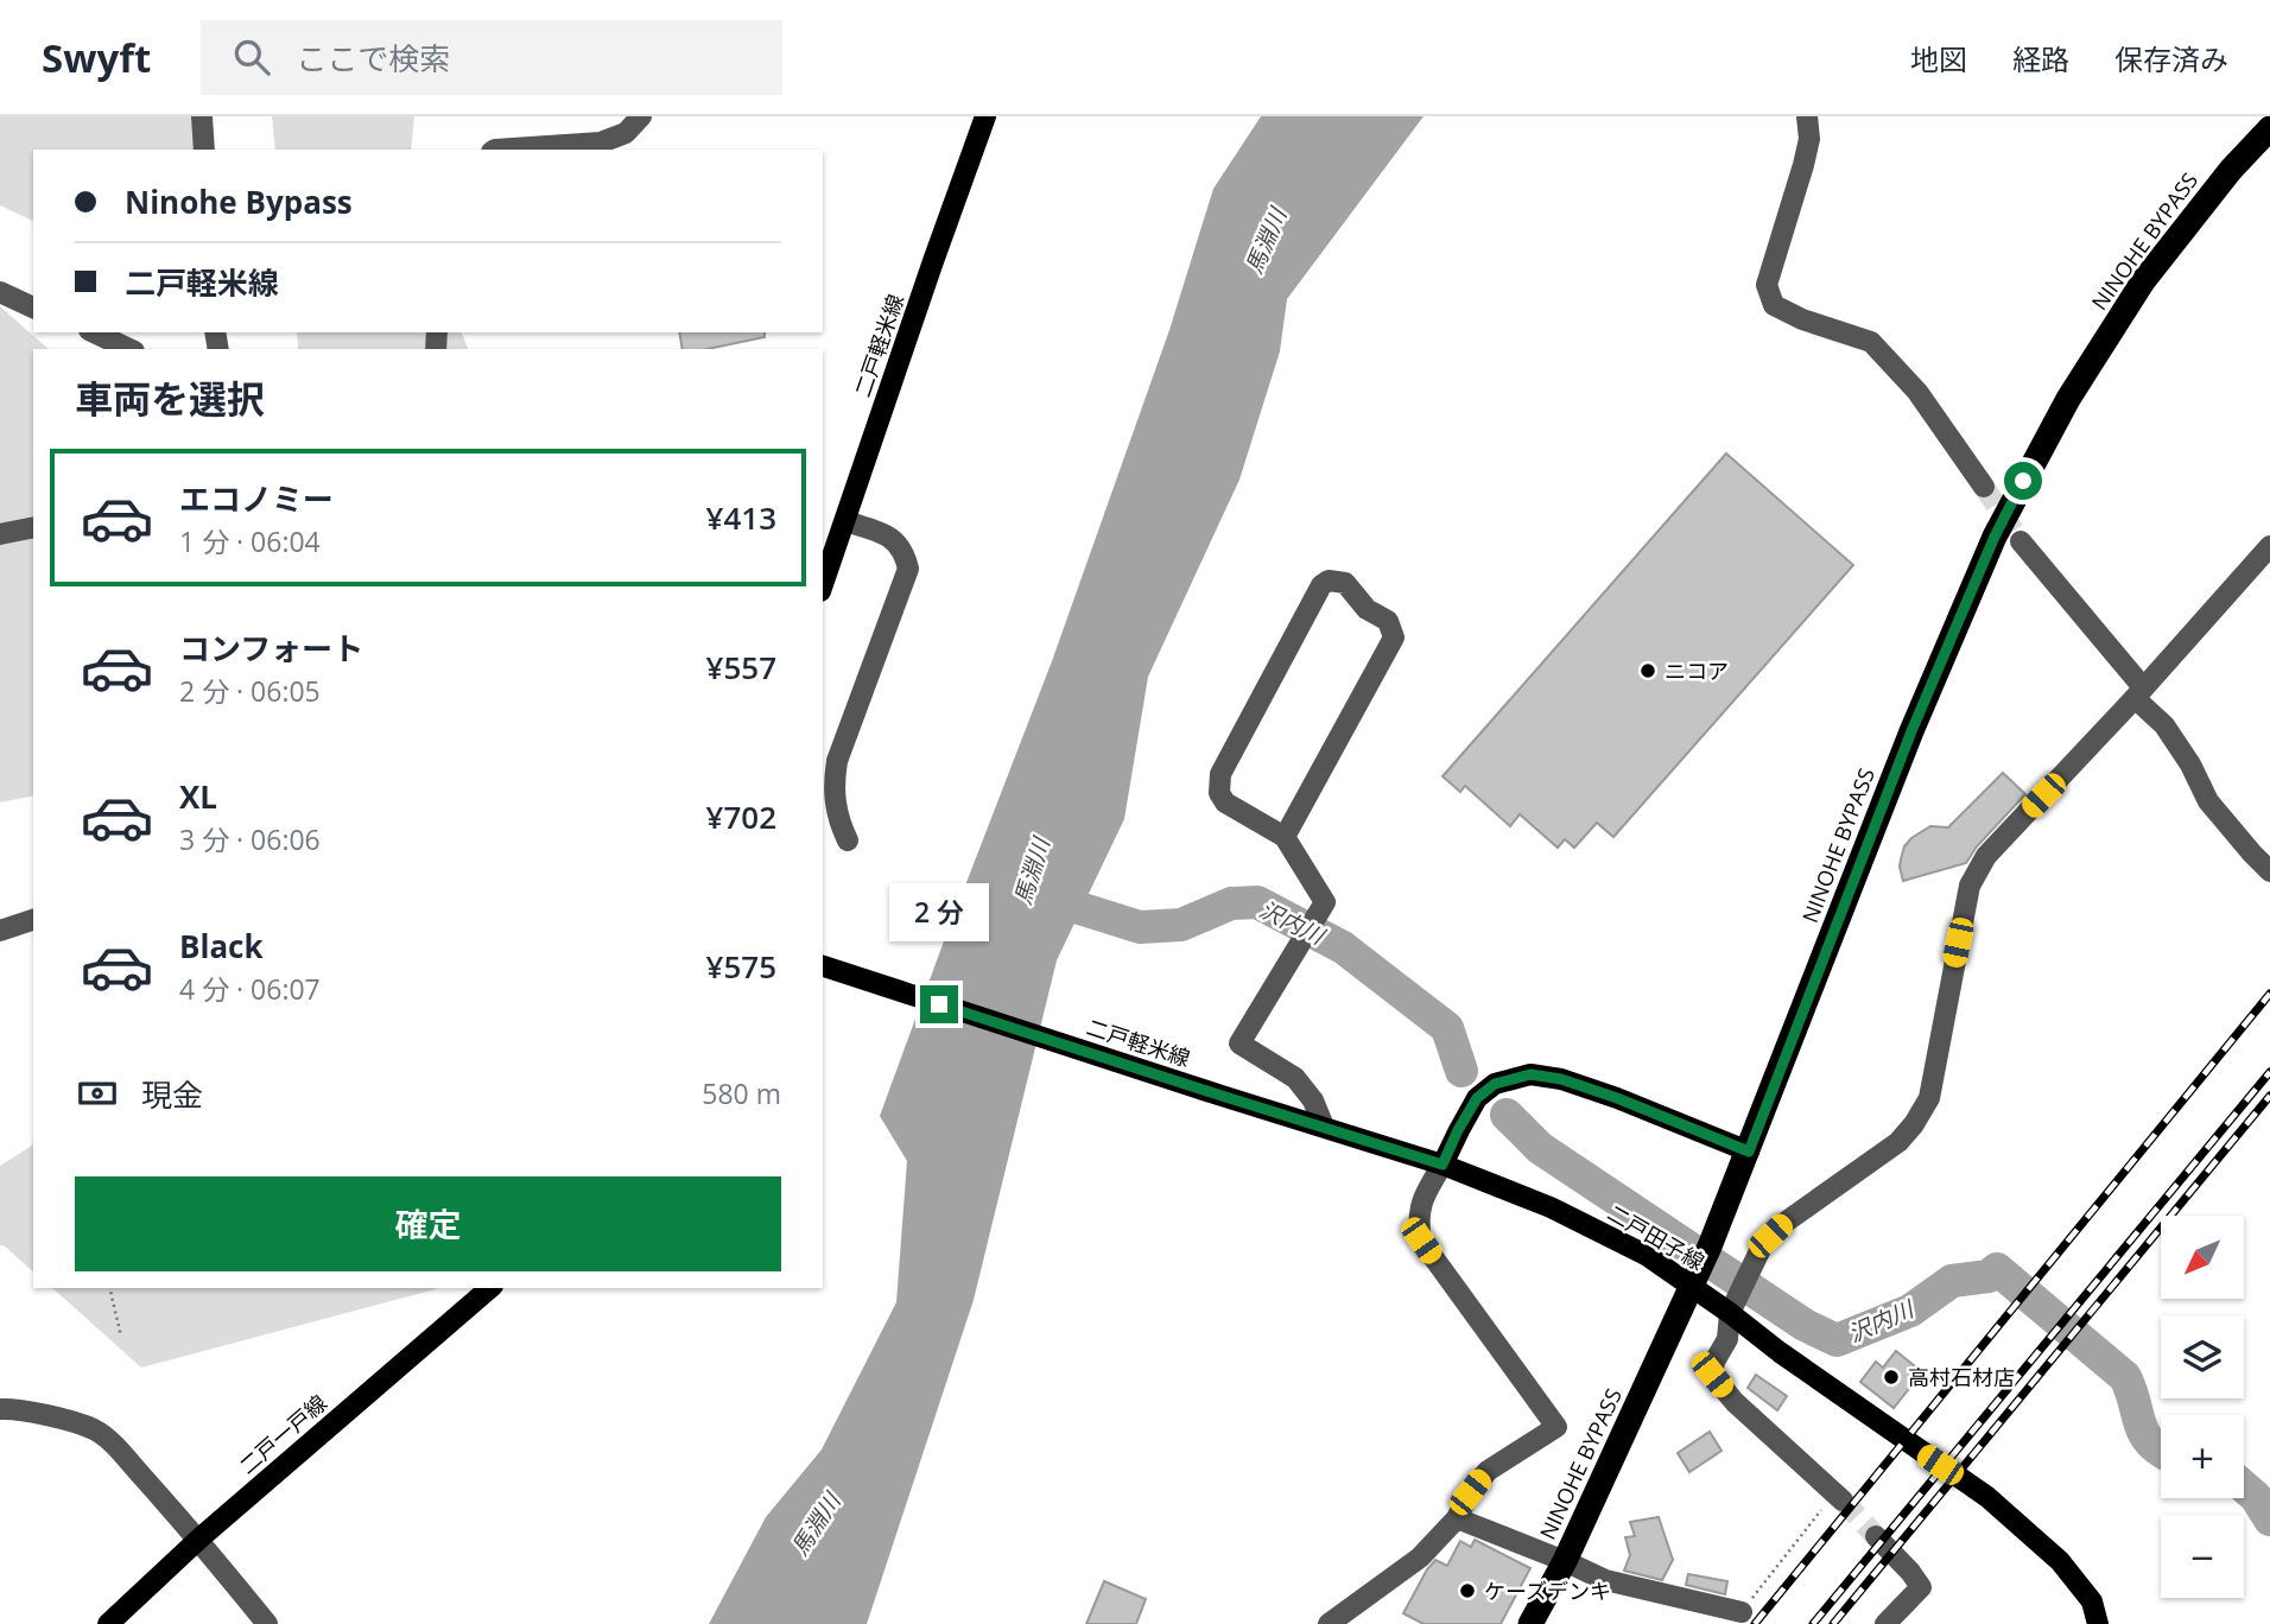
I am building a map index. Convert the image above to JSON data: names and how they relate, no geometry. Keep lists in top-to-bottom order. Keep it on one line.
{"streets":{"highway":["NINOHE BYPASS"],"main road":["二戸軽米線","二戸田子線","二戸一戸線"]},"crossings":[["二戸軽米線","二戸田子線"]],"water":["馬淵川","沢内川"],"places":["ニコア","高村石材店","ケーズデンキ"],"north":"bottom left","page":{"header":"Swyft","search":"ここで検索","nav":["地図","経路","保存済み"],"banner":["Ninohe Bypass","二戸軽米線"],"heading":"車両を選択","list":[{"name":"エコノミー","note":"1 分 · 06:04","value":"¥413"},{"name":"コンフォート","note":"2 分 · 06:05","value":"¥557"},{"name":"XL","note":"3 分 · 06:06","value":"¥702"},{"name":"Black","note":"4 分 · 06:07","value":"¥575"}],"bubble":"2 分","pay":["現金","580 m"],"buttons":"確定","map_buttons":["+","−"]}}
